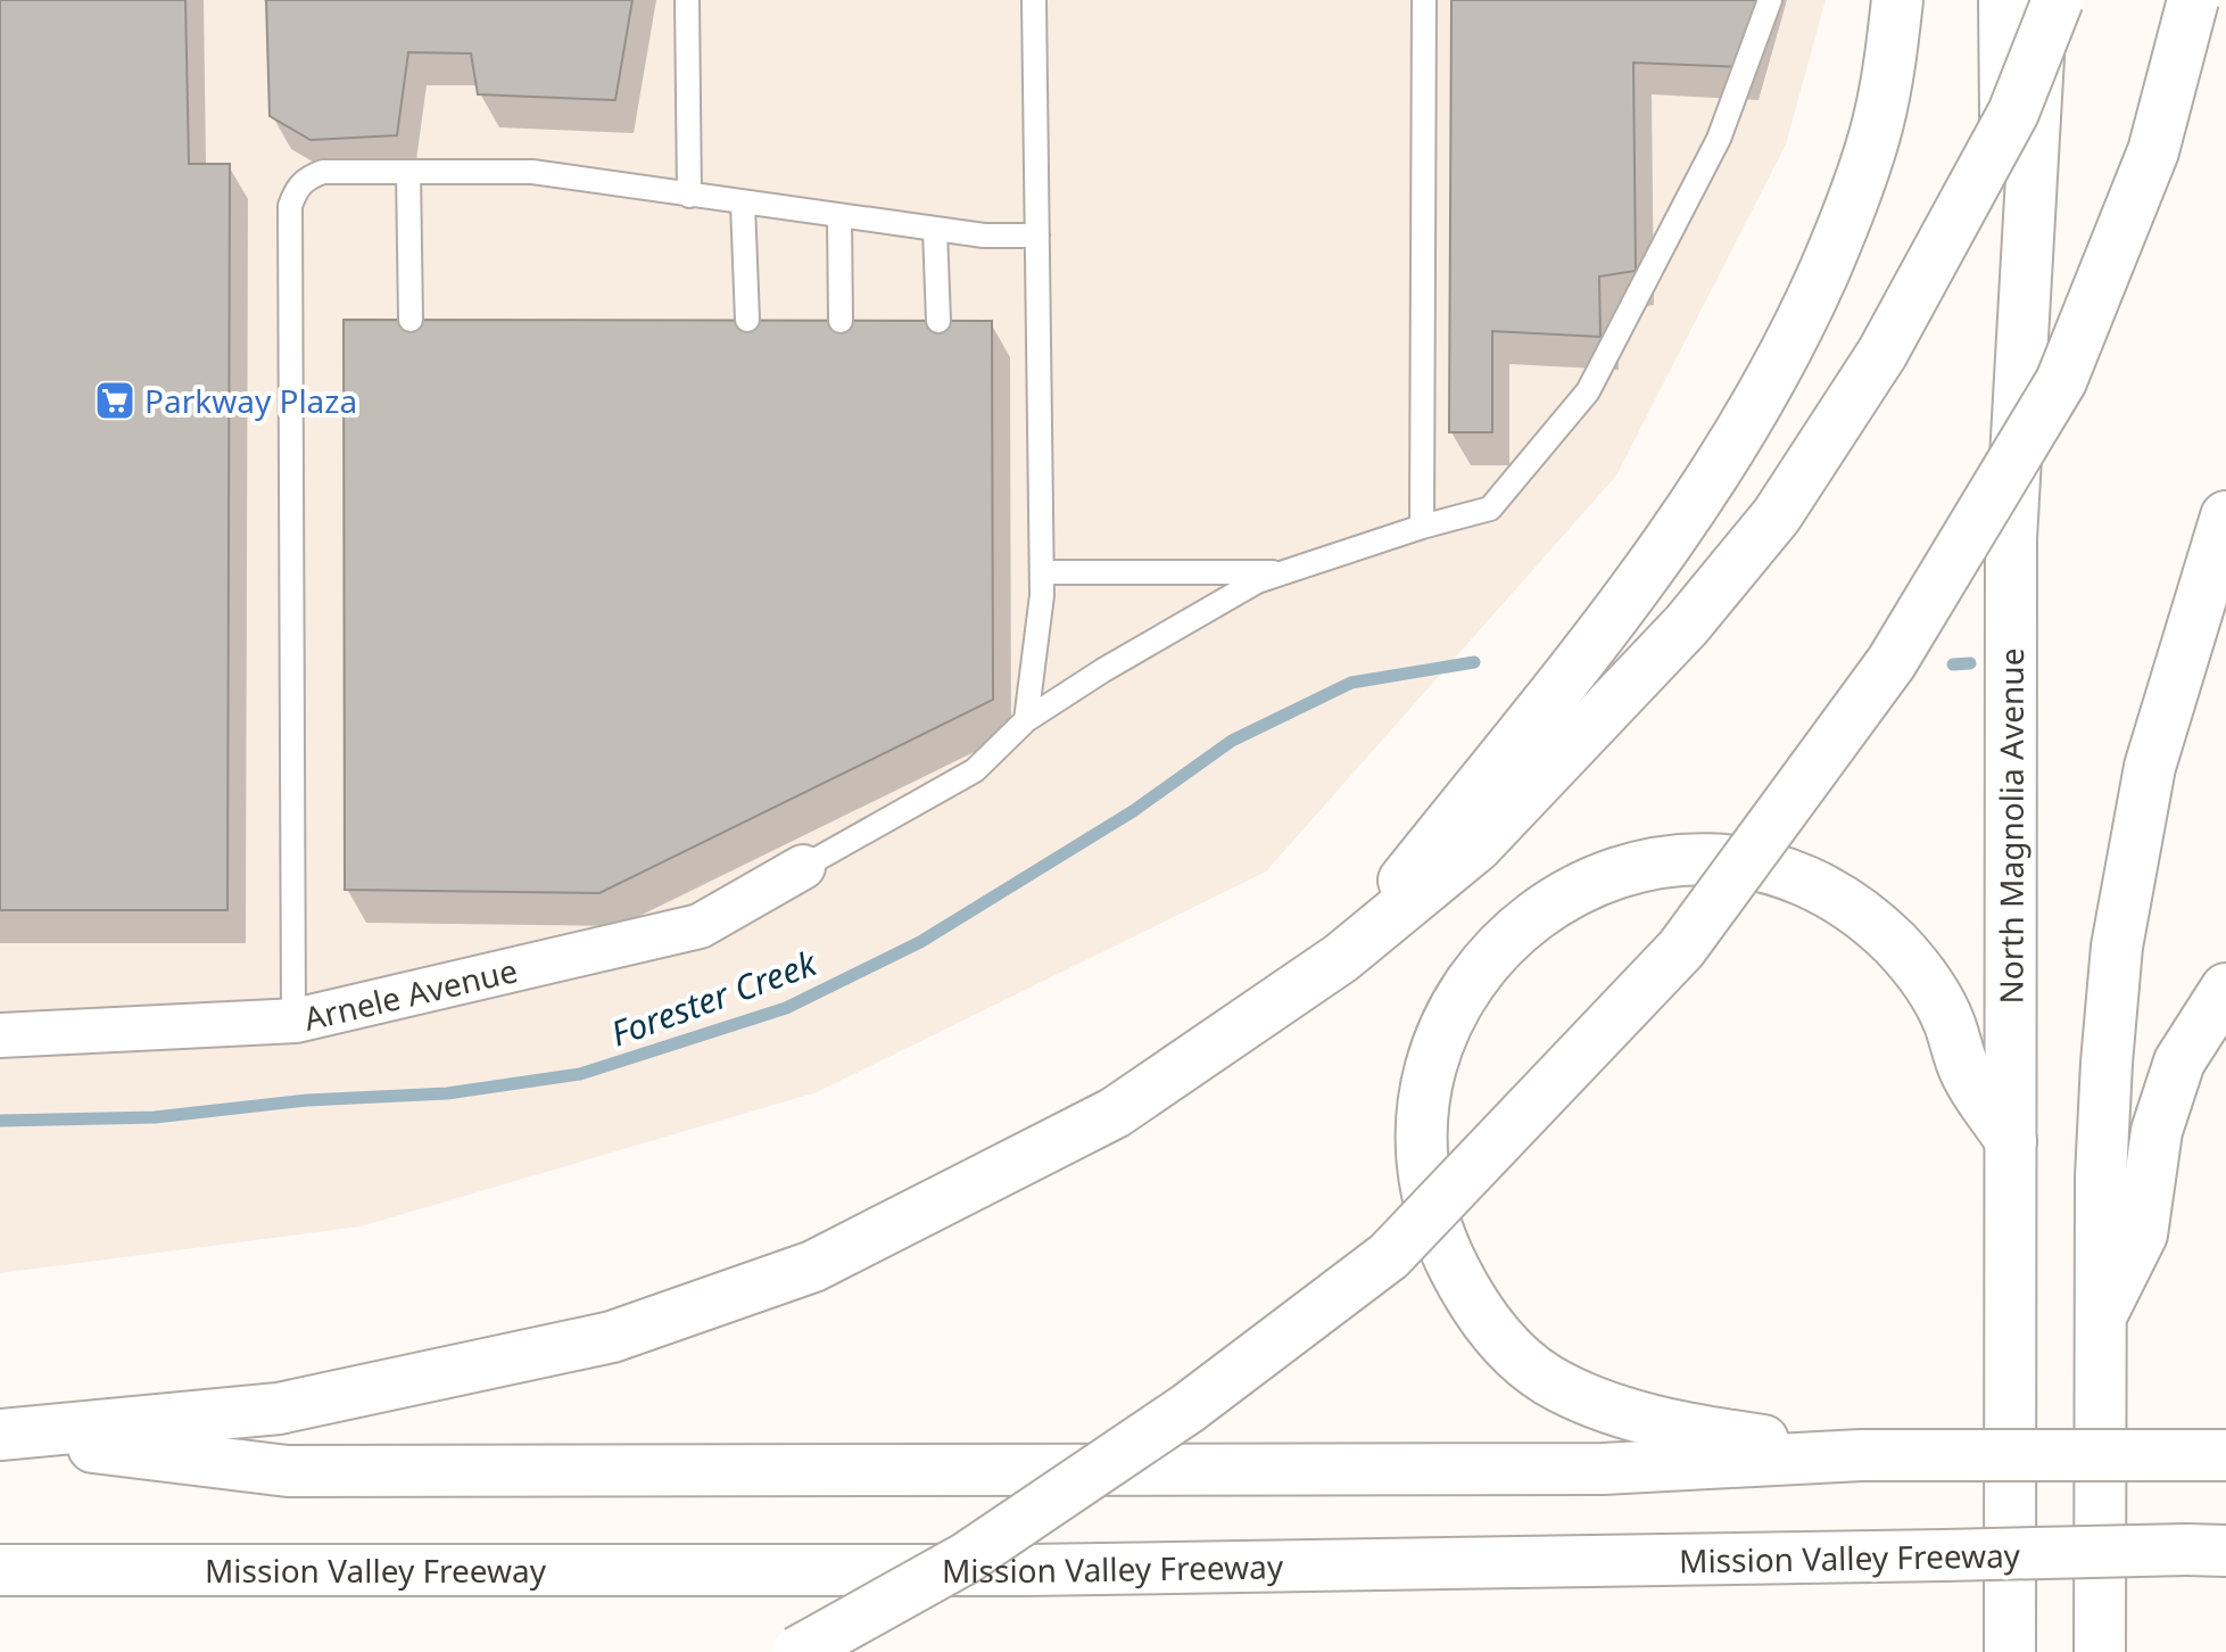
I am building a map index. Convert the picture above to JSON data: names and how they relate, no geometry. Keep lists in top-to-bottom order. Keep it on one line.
{"streets":{"highway":["North Magnolia Avenue","Mission Valley Freeway"],"street":["Arnele Avenue"]},"water":["Forester Creek"],"places":{"supermarket":["Parkway Plaza"]}}
